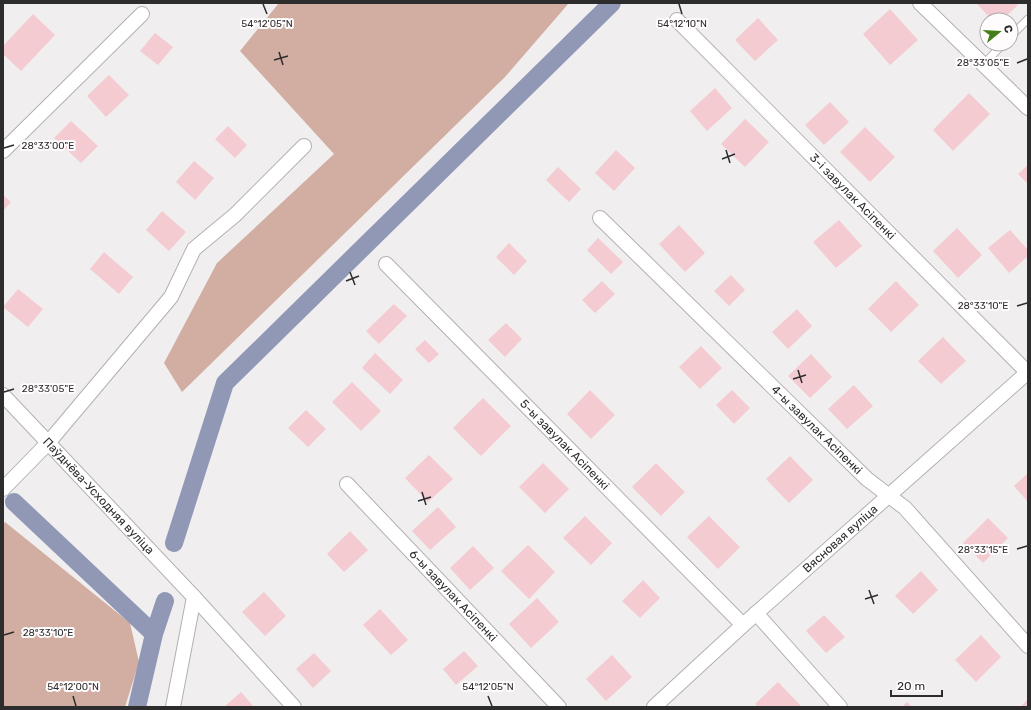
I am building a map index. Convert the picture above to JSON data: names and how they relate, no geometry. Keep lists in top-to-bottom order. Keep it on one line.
{"streets":{"street":["3-і завулак Асіпенкі","4-ы завулак Асіпенкі","5-ы завулак Асіпенкі","Паўднёва-Усходняя вуліца","Вясновая вуліца","6-ы завулак Асіпенкі"]},"crossings":[["3-і завулак Асіпенкі","Вясновая вуліца"],["4-ы завулак Асіпенкі","Вясновая вуліца"],["5-ы завулак Асіпенкі","Вясновая вуліца"]],"scale_bar":"20 m","north":"right","coordinates":["54°12'05\"N","54°12'10\"N","28°33'05\"E","28°33'00\"E","28°33'10\"E","28°33'15\"E","54°12'00\"N"]}
